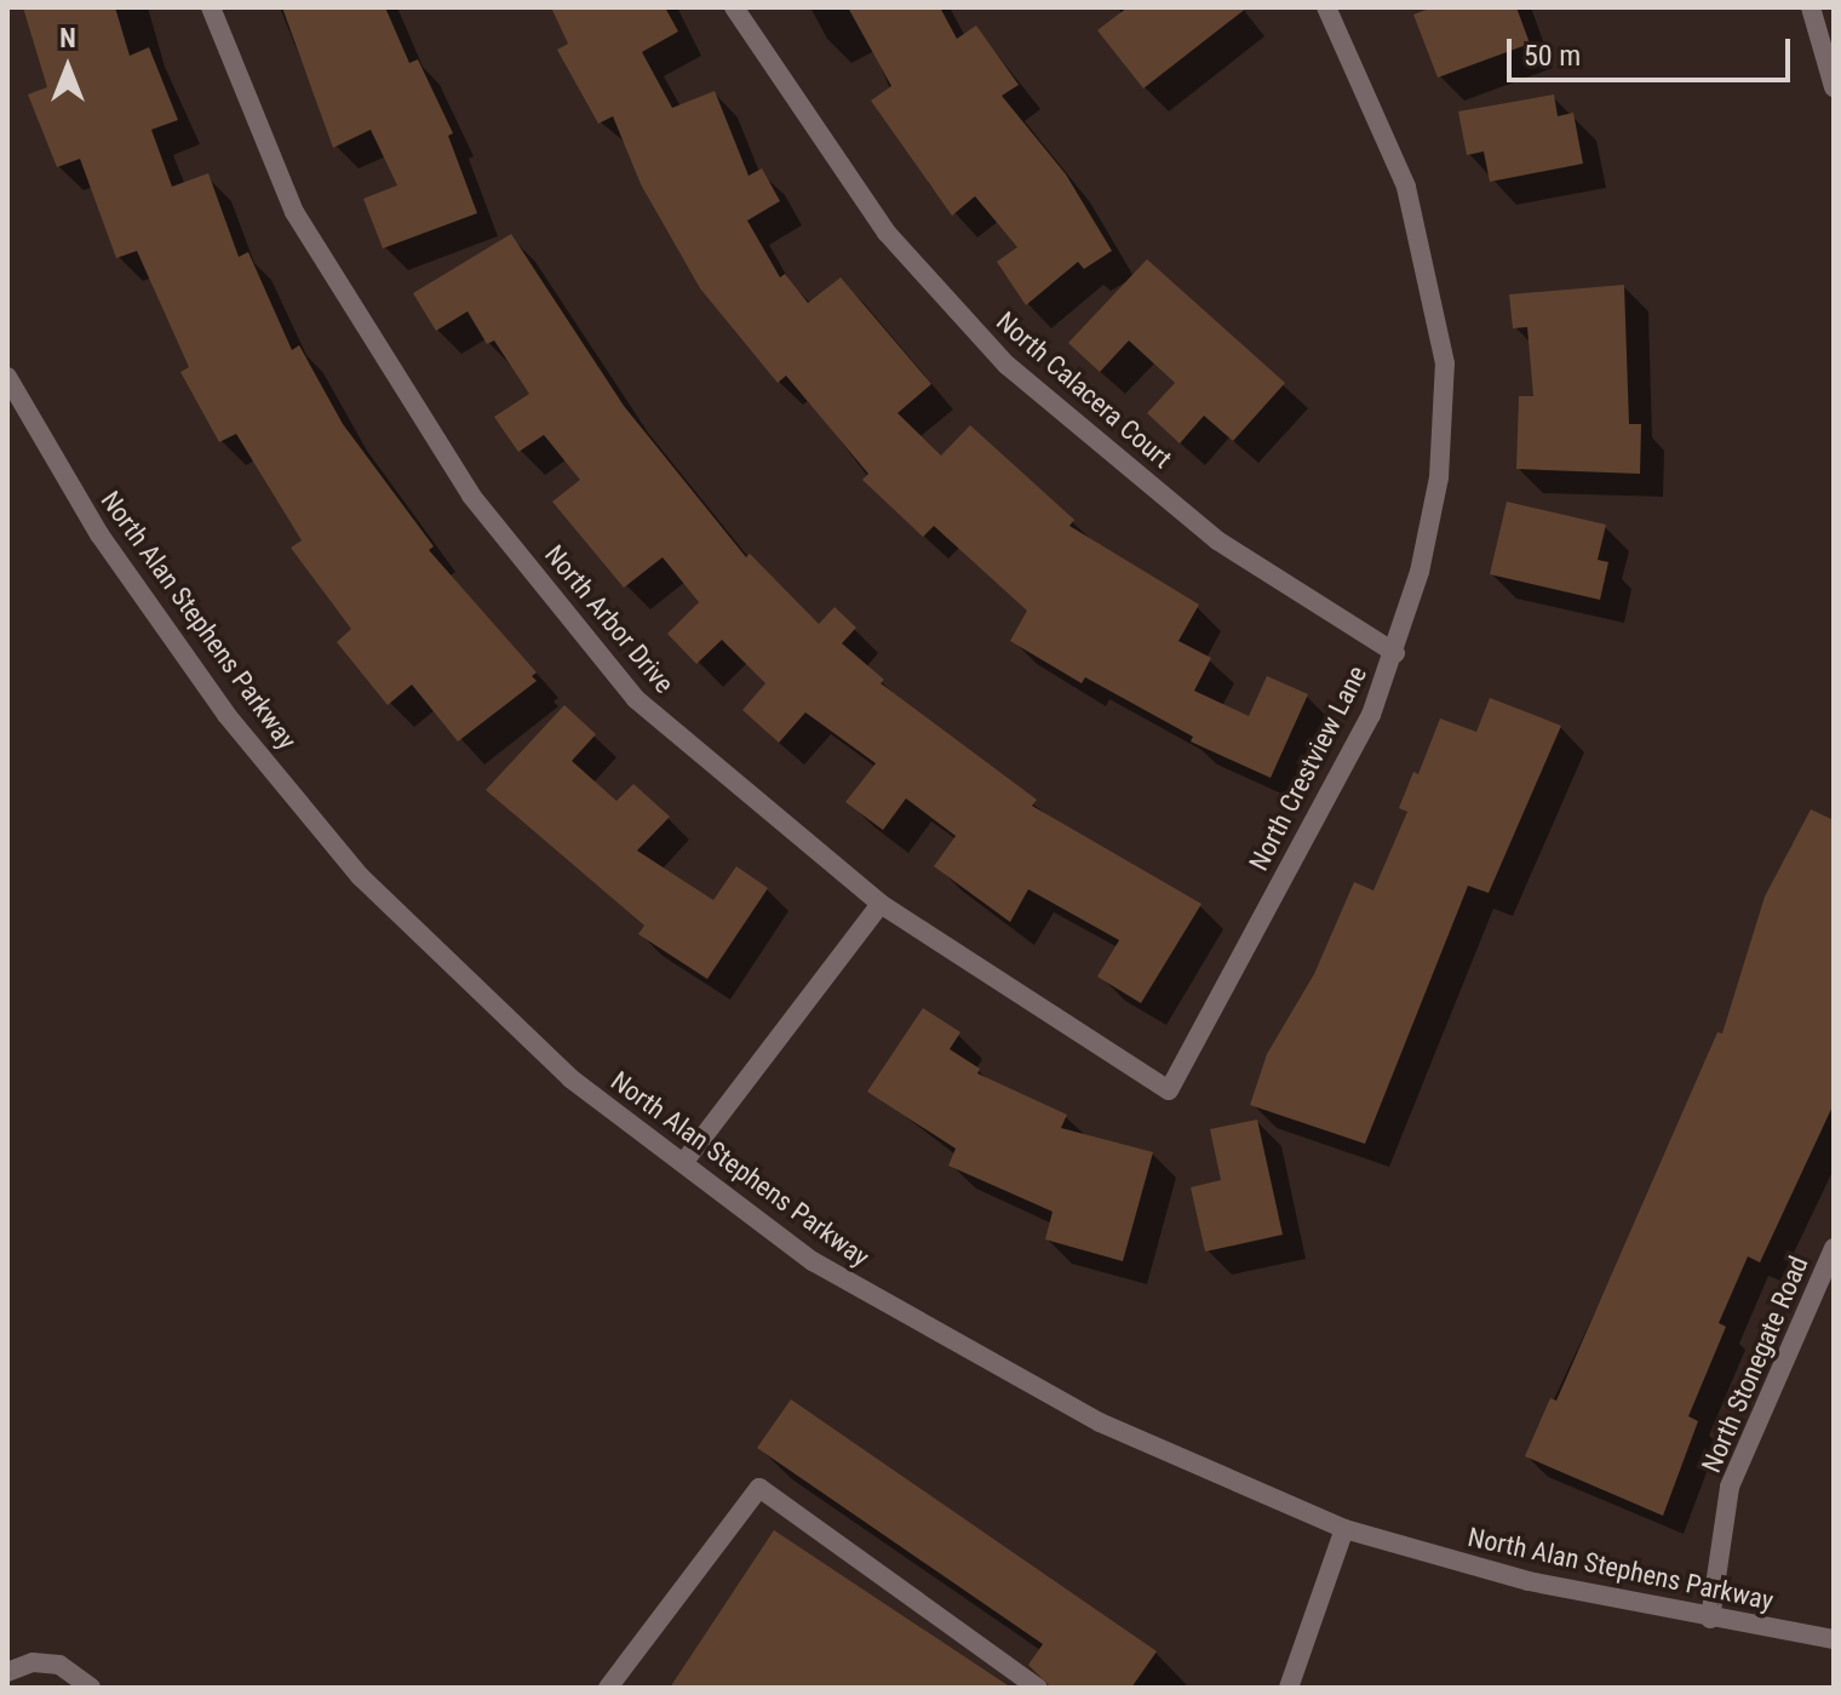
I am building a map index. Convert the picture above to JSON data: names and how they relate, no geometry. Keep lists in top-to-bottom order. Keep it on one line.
{"streets":{"street":["North Calacera Court","North Arbor Drive","North Alan Stephens Parkway","North Crestview Lane","North Stonegate Road"]},"crossings":[["North Calacera Court","North Crestview Lane"],["North Arbor Drive","North Crestview Lane"],["North Alan Stephens Parkway","North Stonegate Road"]],"scale_bar":"50 m","north":"top"}
